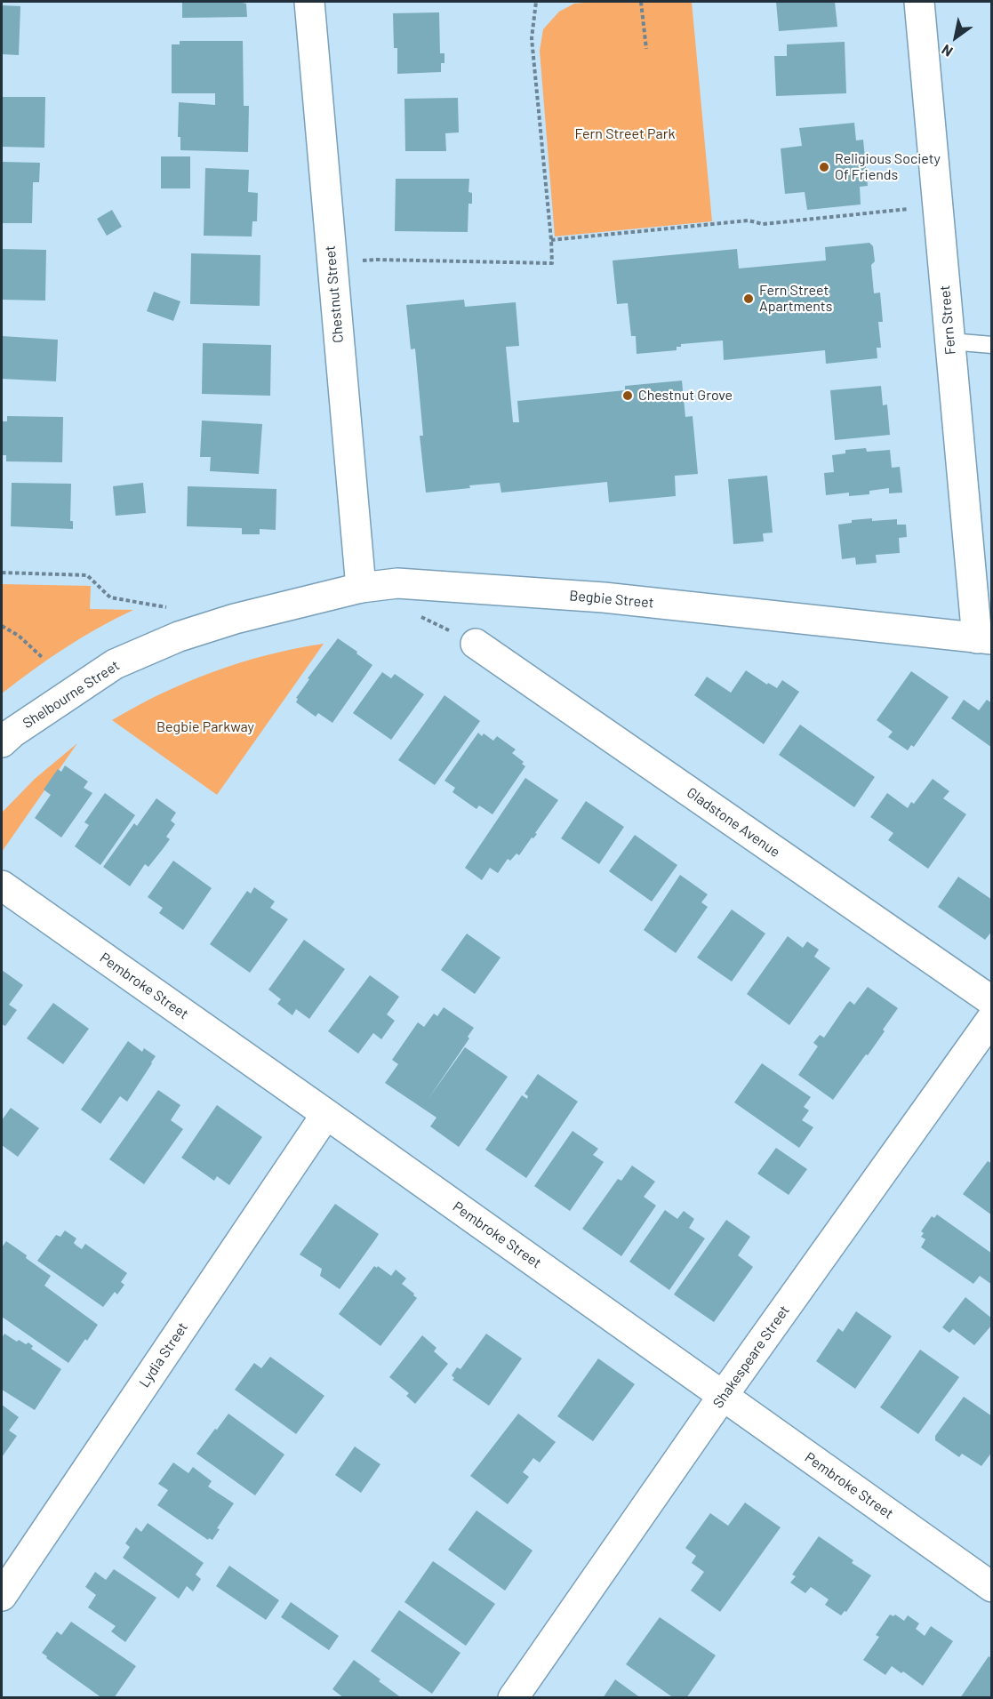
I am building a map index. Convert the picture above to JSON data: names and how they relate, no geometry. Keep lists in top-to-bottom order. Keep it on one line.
{"streets":{"street":["Chestnut Street","Fern Street","Begbie Street","Shelbourne Street","Gladstone Avenue","Pembroke Street","Lydia Street","Shakespeare Street"]},"crossings":[["Chestnut Street","Begbie Street"],["Fern Street","Begbie Street"],["Begbie Street","Shelbourne Street"],["Pembroke Street","Lydia Street"],["Pembroke Street","Shakespeare Street"]],"parks":["Fern Street Park","Begbie Parkway"],"places":["Religious Society Of Friends","Fern Street Apartments","Chestnut Grove"],"north":"bottom left"}
